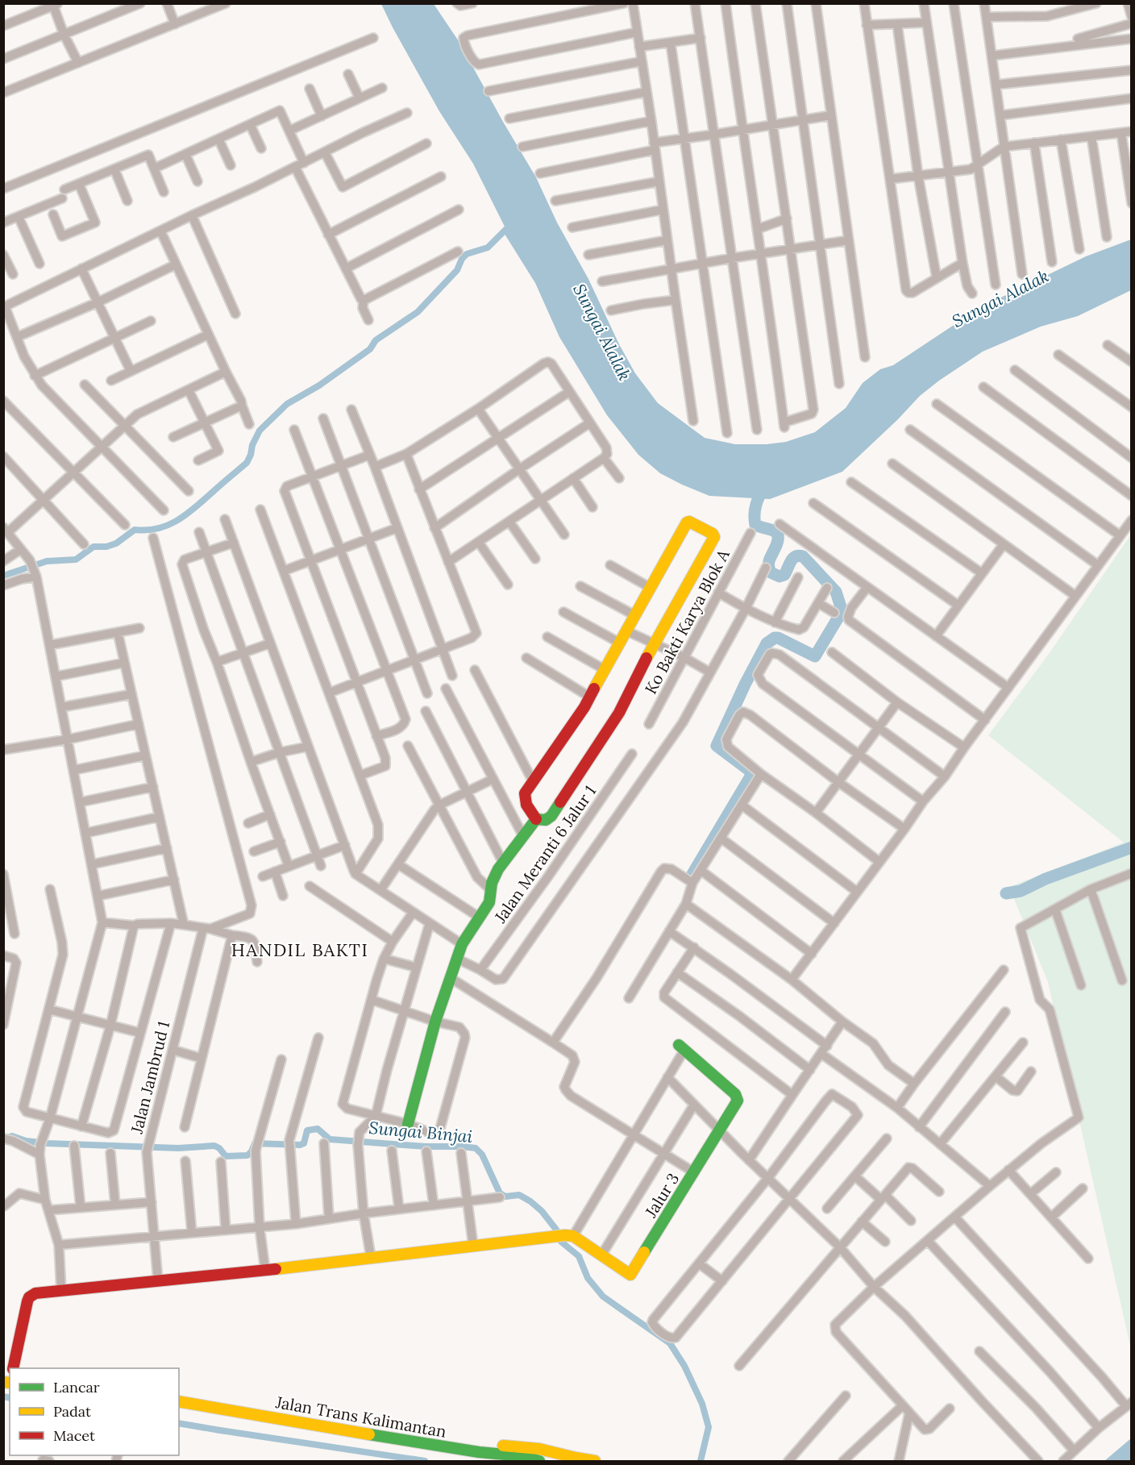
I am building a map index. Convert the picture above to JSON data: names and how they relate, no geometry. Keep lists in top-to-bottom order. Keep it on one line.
{"streets":{"main road":["Jalur 3","Jalan Trans Kalimantan"],"street":["Ko Bakti Karya Blok A","Jalan Meranti 6 Jalur 1","Jalan Jambrud 1"]},"districts":["HANDIL BAKTI"],"water":["Sungai Alalak","Sungai Binjai"],"legend":["Lancar","Padat","Macet"]}
